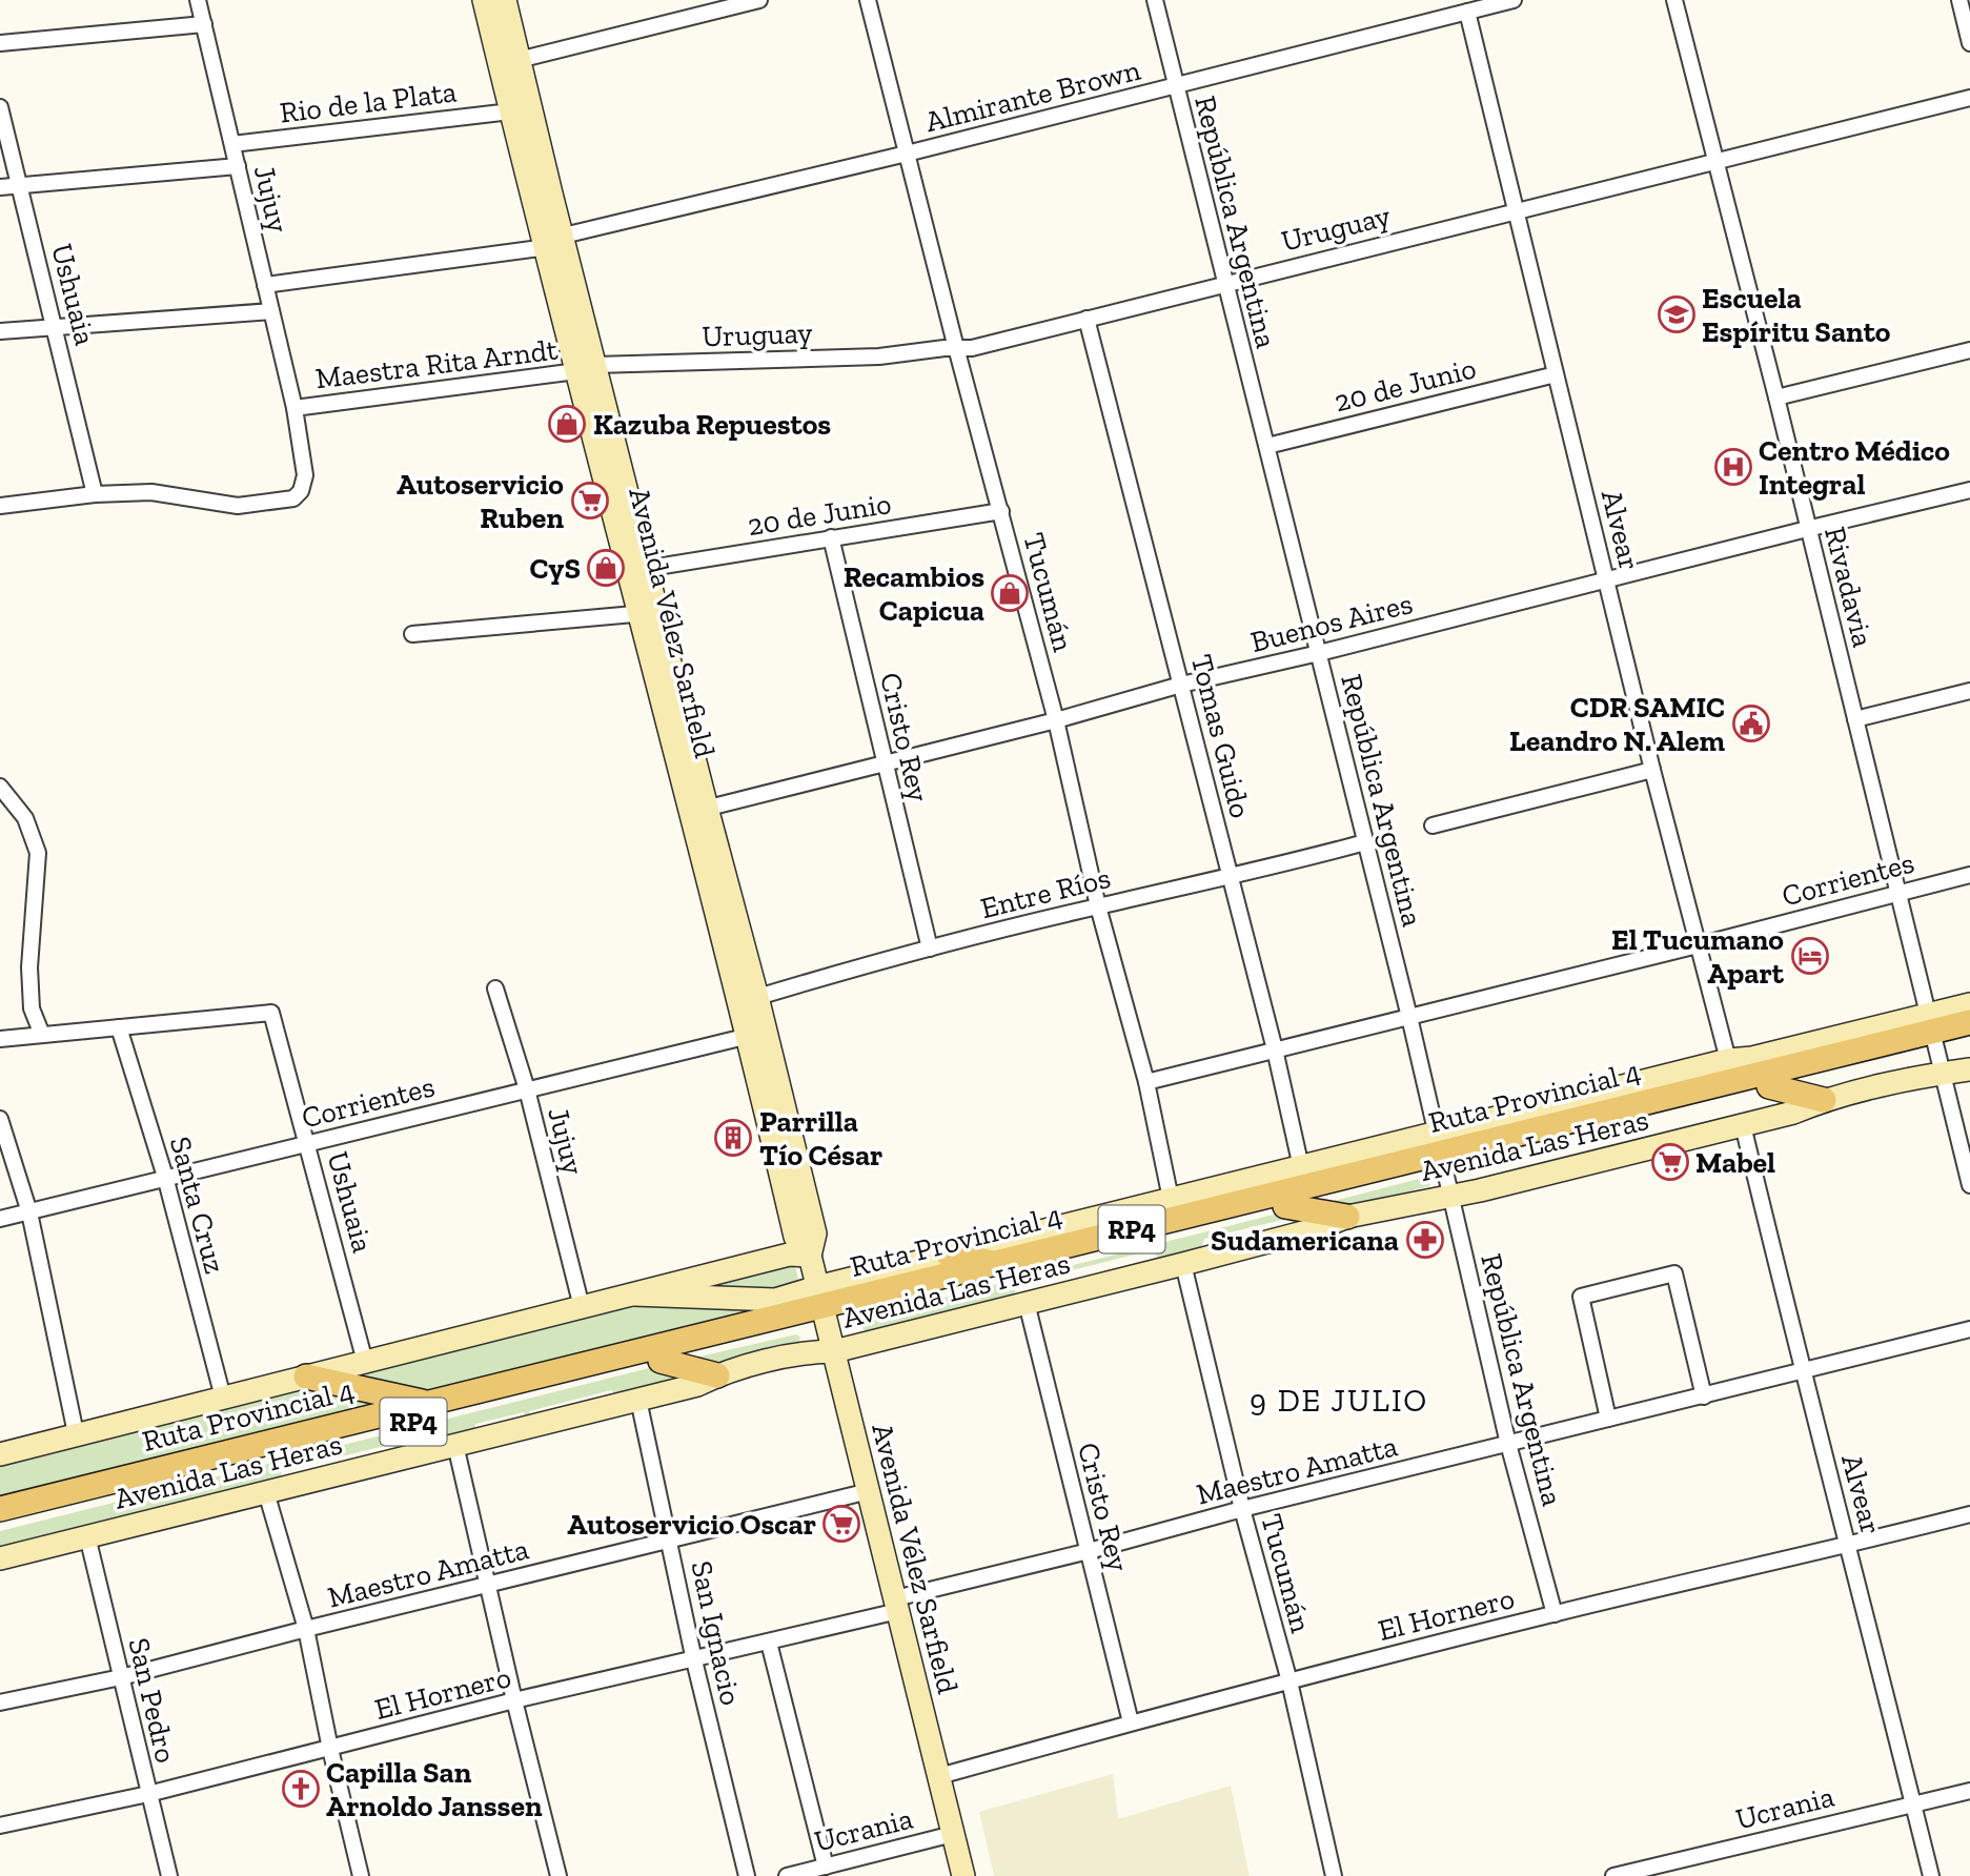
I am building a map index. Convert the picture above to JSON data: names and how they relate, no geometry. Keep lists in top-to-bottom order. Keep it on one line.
{"streets":{"main road":["Avenida Vélez Sarfield","Ruta Provincial 4","Avenida Las Heras","RP4"],"street":["Almirante Brown","Rio de la Plata","Jujuy","República Argentina","Uruguay","Ushuaia","Maestra Rita Arndt","20 de Junio","Alvear","Rivadavia","Tucumán","Buenos Aires","Tomas Guido","Cristo Rey","Corrientes","Entre Ríos","Santa Cruz","Maestro Amatta","El Hornero","San Ignacio","San Pedro","Ucrania"]},"crossings":[["Almirante Brown","Jujuy"],["Almirante Brown","República Argentina"],["Almirante Brown","Alvear"],["Almirante Brown","Tucumán"],["Almirante Brown","Avenida Vélez Sarfield"],["Rio de la Plata","Jujuy"],["Rio de la Plata","Avenida Vélez Sarfield"],["Jujuy","Maestra Rita Arndt"],["Jujuy","Corrientes"],["República Argentina","Uruguay"],["República Argentina","20 de Junio"],["República Argentina","Buenos Aires"],["República Argentina","Corrientes"],["República Argentina","Entre Ríos"],["República Argentina","Ruta Provincial 4"],["República Argentina","Avenida Las Heras"],["República Argentina","Maestro Amatta"],["República Argentina","El Hornero"],["Uruguay","Maestra Rita Arndt"],["Uruguay","Alvear"],["Uruguay","Rivadavia"],["Uruguay","Tucumán"],["Uruguay","Avenida Vélez Sarfield"],["Uruguay","Tomas Guido"],["Ushuaia","Maestra Rita Arndt"],["Ushuaia","Corrientes"],["Ushuaia","Santa Cruz"],["Maestra Rita Arndt","Avenida Vélez Sarfield"],["20 de Junio","Alvear"],["20 de Junio","Tucumán"],["20 de Junio","Avenida Vélez Sarfield"],["20 de Junio","Cristo Rey"],["Alvear","Buenos Aires"],["Alvear","Corrientes"],["Alvear","Avenida Las Heras"],["Alvear","Maestro Amatta"],["Alvear","El Hornero"],["Alvear","Ucrania"],["Rivadavia","Buenos Aires"],["Rivadavia","Corrientes"],["Rivadavia","Ruta Provincial 4"],["Rivadavia","Avenida Las Heras"],["Tucumán","Buenos Aires"],["Tucumán","Corrientes"],["Tucumán","Entre Ríos"],["Tucumán","Avenida Las Heras"],["Tucumán","Maestro Amatta"],["Tucumán","El Hornero"],["Avenida Vélez Sarfield","Buenos Aires"],["Avenida Vélez Sarfield","Corrientes"],["Avenida Vélez Sarfield","Entre Ríos"],["Avenida Vélez Sarfield","Ruta Provincial 4"],["Avenida Vélez Sarfield","Avenida Las Heras"],["Avenida Vélez Sarfield","Maestro Amatta"],["Avenida Vélez Sarfield","El Hornero"],["Avenida Vélez Sarfield","Ucrania"],["Buenos Aires","Tomas Guido"],["Buenos Aires","Cristo Rey"],["Tomas Guido","Corrientes"],["Tomas Guido","Entre Ríos"],["Tomas Guido","Avenida Las Heras"],["Cristo Rey","Entre Ríos"],["Cristo Rey","Avenida Las Heras"],["Cristo Rey","Maestro Amatta"],["Cristo Rey","El Hornero"],["Corrientes","Santa Cruz"],["Ruta Provincial 4","Avenida Las Heras"],["Avenida Las Heras","San Ignacio"],["Avenida Las Heras","San Pedro"],["Maestro Amatta","El Hornero"],["Maestro Amatta","San Ignacio"],["Maestro Amatta","San Pedro"],["El Hornero","San Ignacio"],["El Hornero","San Pedro"]],"districts":["9 DE JULIO"],"places":{"school or university":["Escuela Espíritu Santo"],"shop":["Kazuba Repuestos","CyS","Recambios Capicua"],"hospital":["Centro Médico Integral"],"supermarket":["Autoservicio Ruben","Mabel","Autoservicio Oscar"],"public building":["CDR SAMIC Leandro N. Alem"],"hotel":["El Tucumano Apart"],"building":["Parrilla Tío César"],"pharmacy":["Sudamericana"],"church":["Capilla San Arnoldo Janssen"]}}
